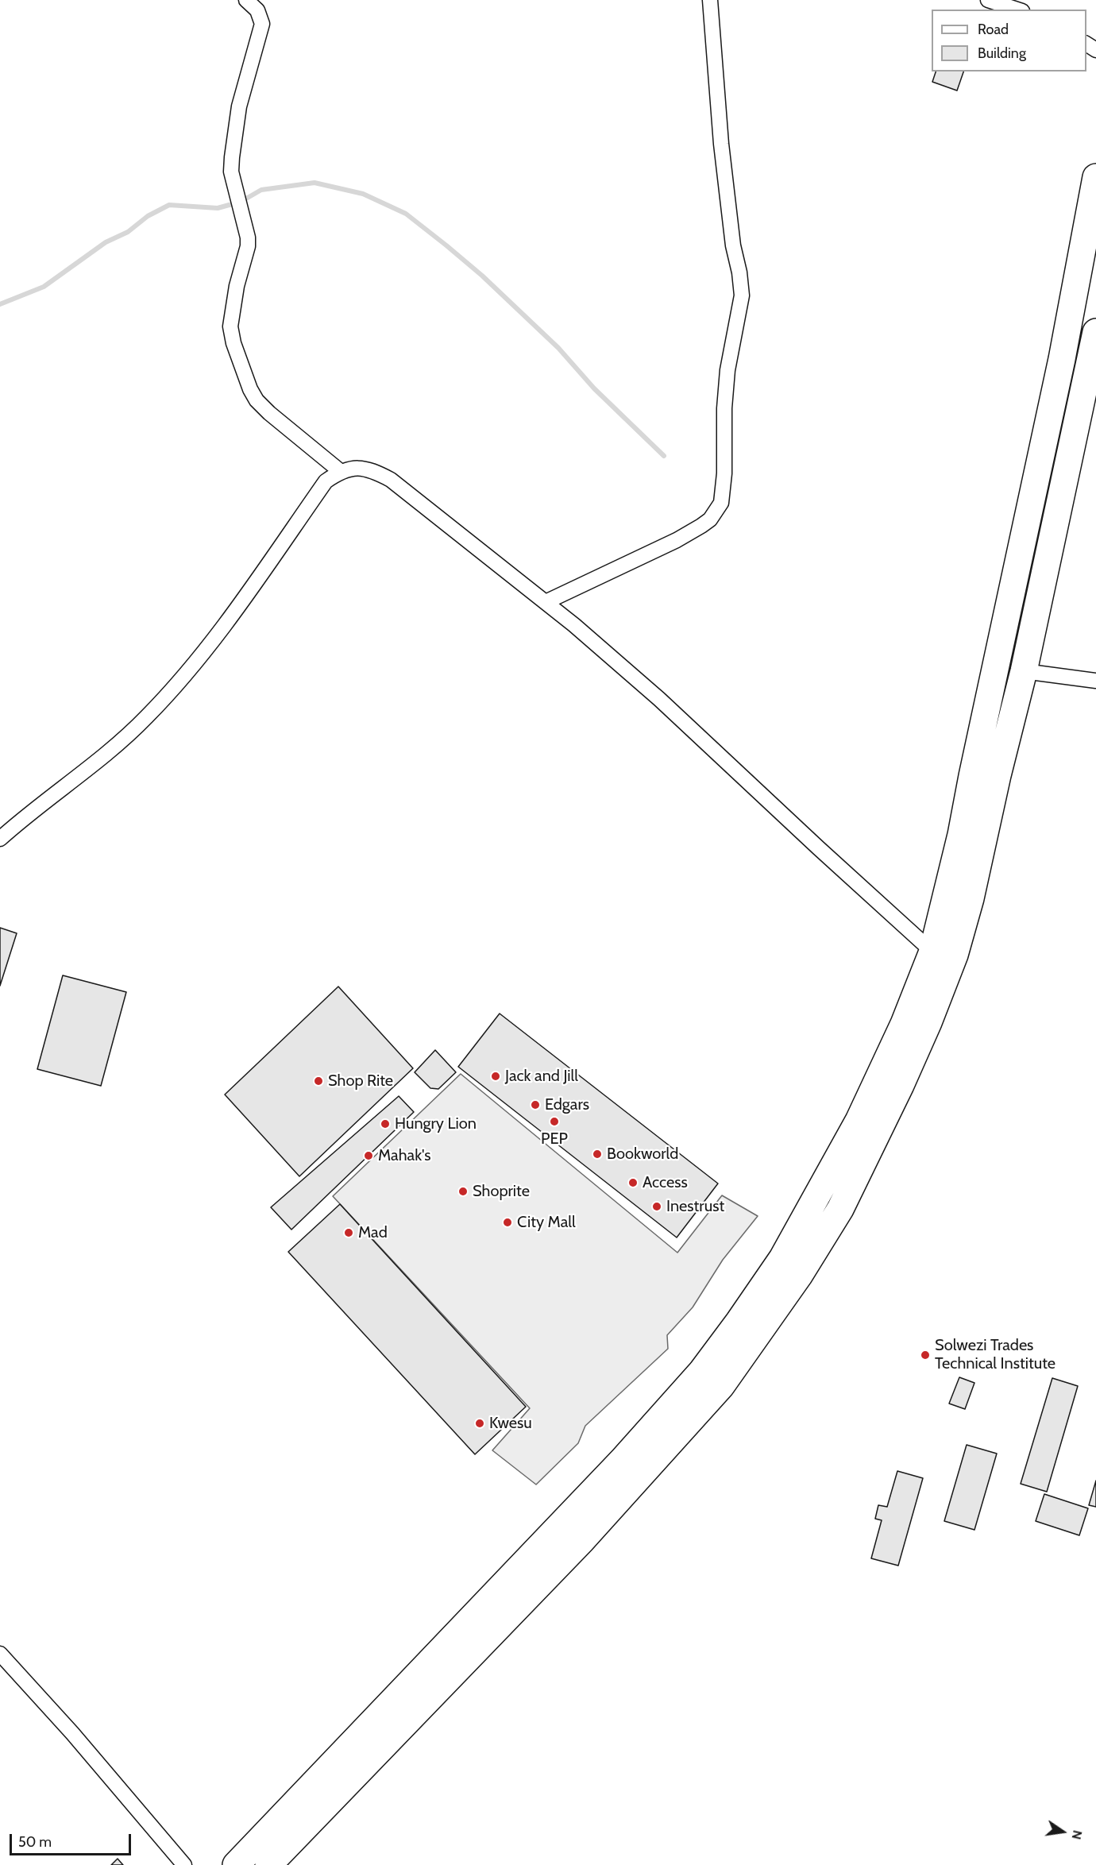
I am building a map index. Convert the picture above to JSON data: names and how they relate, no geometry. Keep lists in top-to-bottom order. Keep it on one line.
{"places":["Jack and Jill","Shop Rite","Edgars","PEP","Hungry Lion","Bookworld","Mahak's","Access","Shoprite","Inestrust","City Mall","Mad","Solwezi Trades Technical Institute","Kwesu"],"legend":["Road","Building"],"scale_bar":"50 m","north":"right"}
